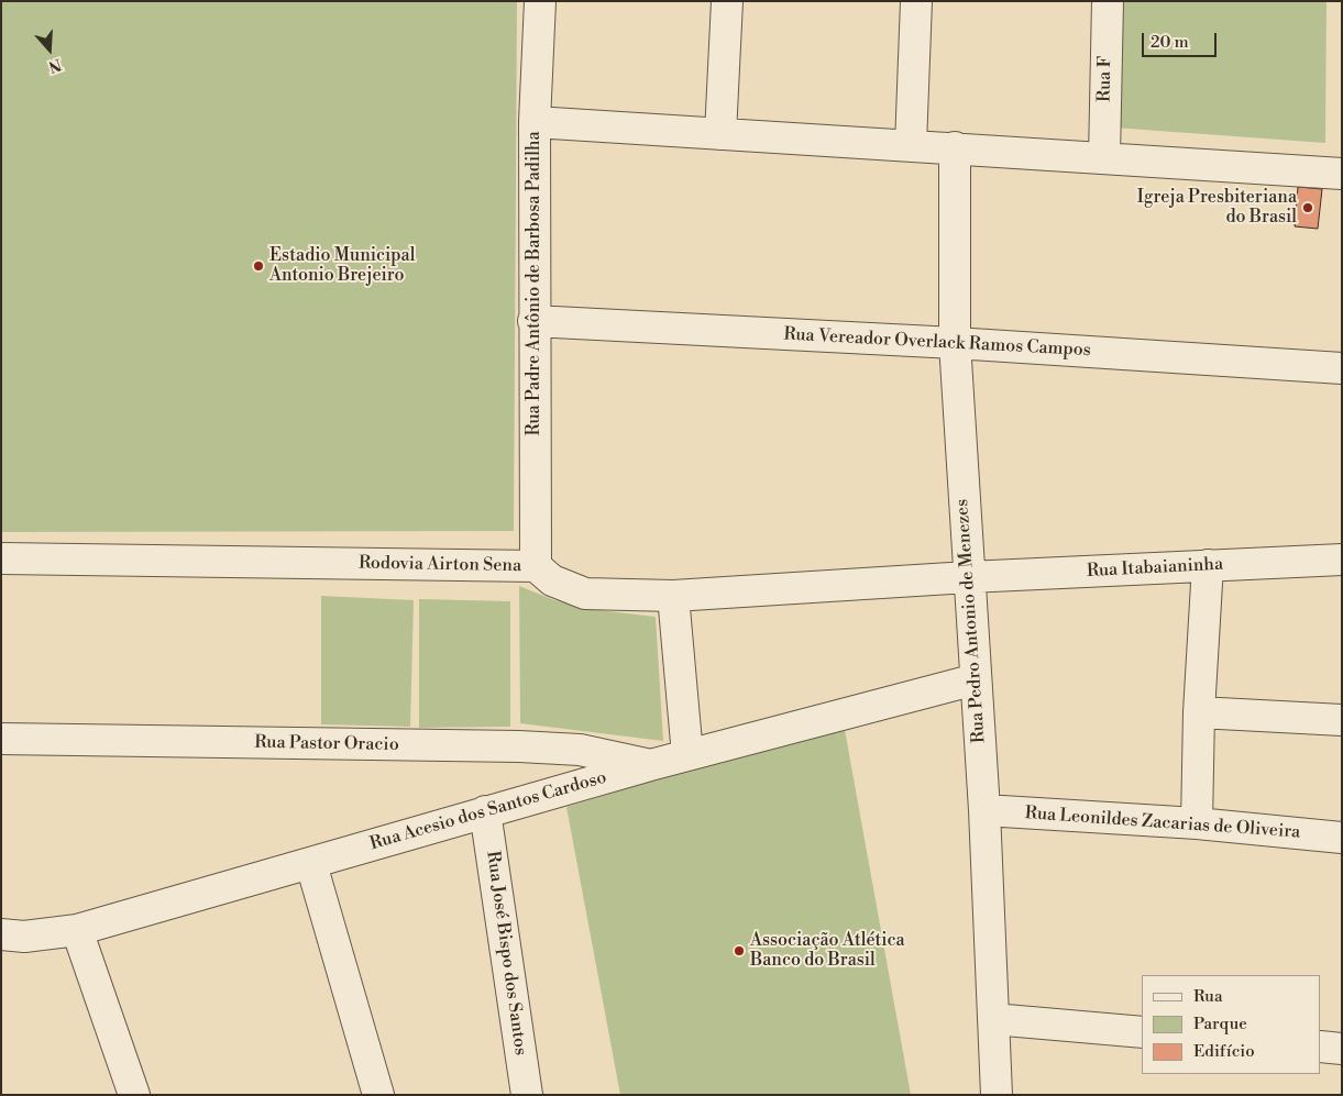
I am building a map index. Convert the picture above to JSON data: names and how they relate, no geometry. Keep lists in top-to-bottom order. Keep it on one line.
{"streets":{"street":["Rua F","Rua Padre Antônio de Barbosa Padilha","Rua Vereador Overlack Ramos Campos","Rodovia Airton Sena","Rua Itabaianinha","Rua Pedro Antonio de Menezes","Rua Pastor Oracio","Rua Acesio dos Santos Cardoso","Rua Leonildes Zacarias de Oliveira","Rua José Bispo dos Santos"]},"crossings":[["Rua Padre Antônio de Barbosa Padilha","Rua Vereador Overlack Ramos Campos"],["Rua Padre Antônio de Barbosa Padilha","Rodovia Airton Sena"],["Rua Vereador Overlack Ramos Campos","Rua Pedro Antonio de Menezes"],["Rodovia Airton Sena","Rua Itabaianinha"],["Rodovia Airton Sena","Rua Pedro Antonio de Menezes"],["Rua Itabaianinha","Rua Pedro Antonio de Menezes"],["Rua Pedro Antonio de Menezes","Rua Acesio dos Santos Cardoso"],["Rua Pedro Antonio de Menezes","Rua Leonildes Zacarias de Oliveira"],["Rua Pastor Oracio","Rua Acesio dos Santos Cardoso"],["Rua Acesio dos Santos Cardoso","Rua José Bispo dos Santos"]],"places":["Igreja Presbiteriana do Brasil","Estadio Municipal Antonio Brejeiro","Associação Atlética Banco do Brasil"],"legend":["Rua","Parque","Edifício"],"scale_bar":"20 m","north":"bottom"}
